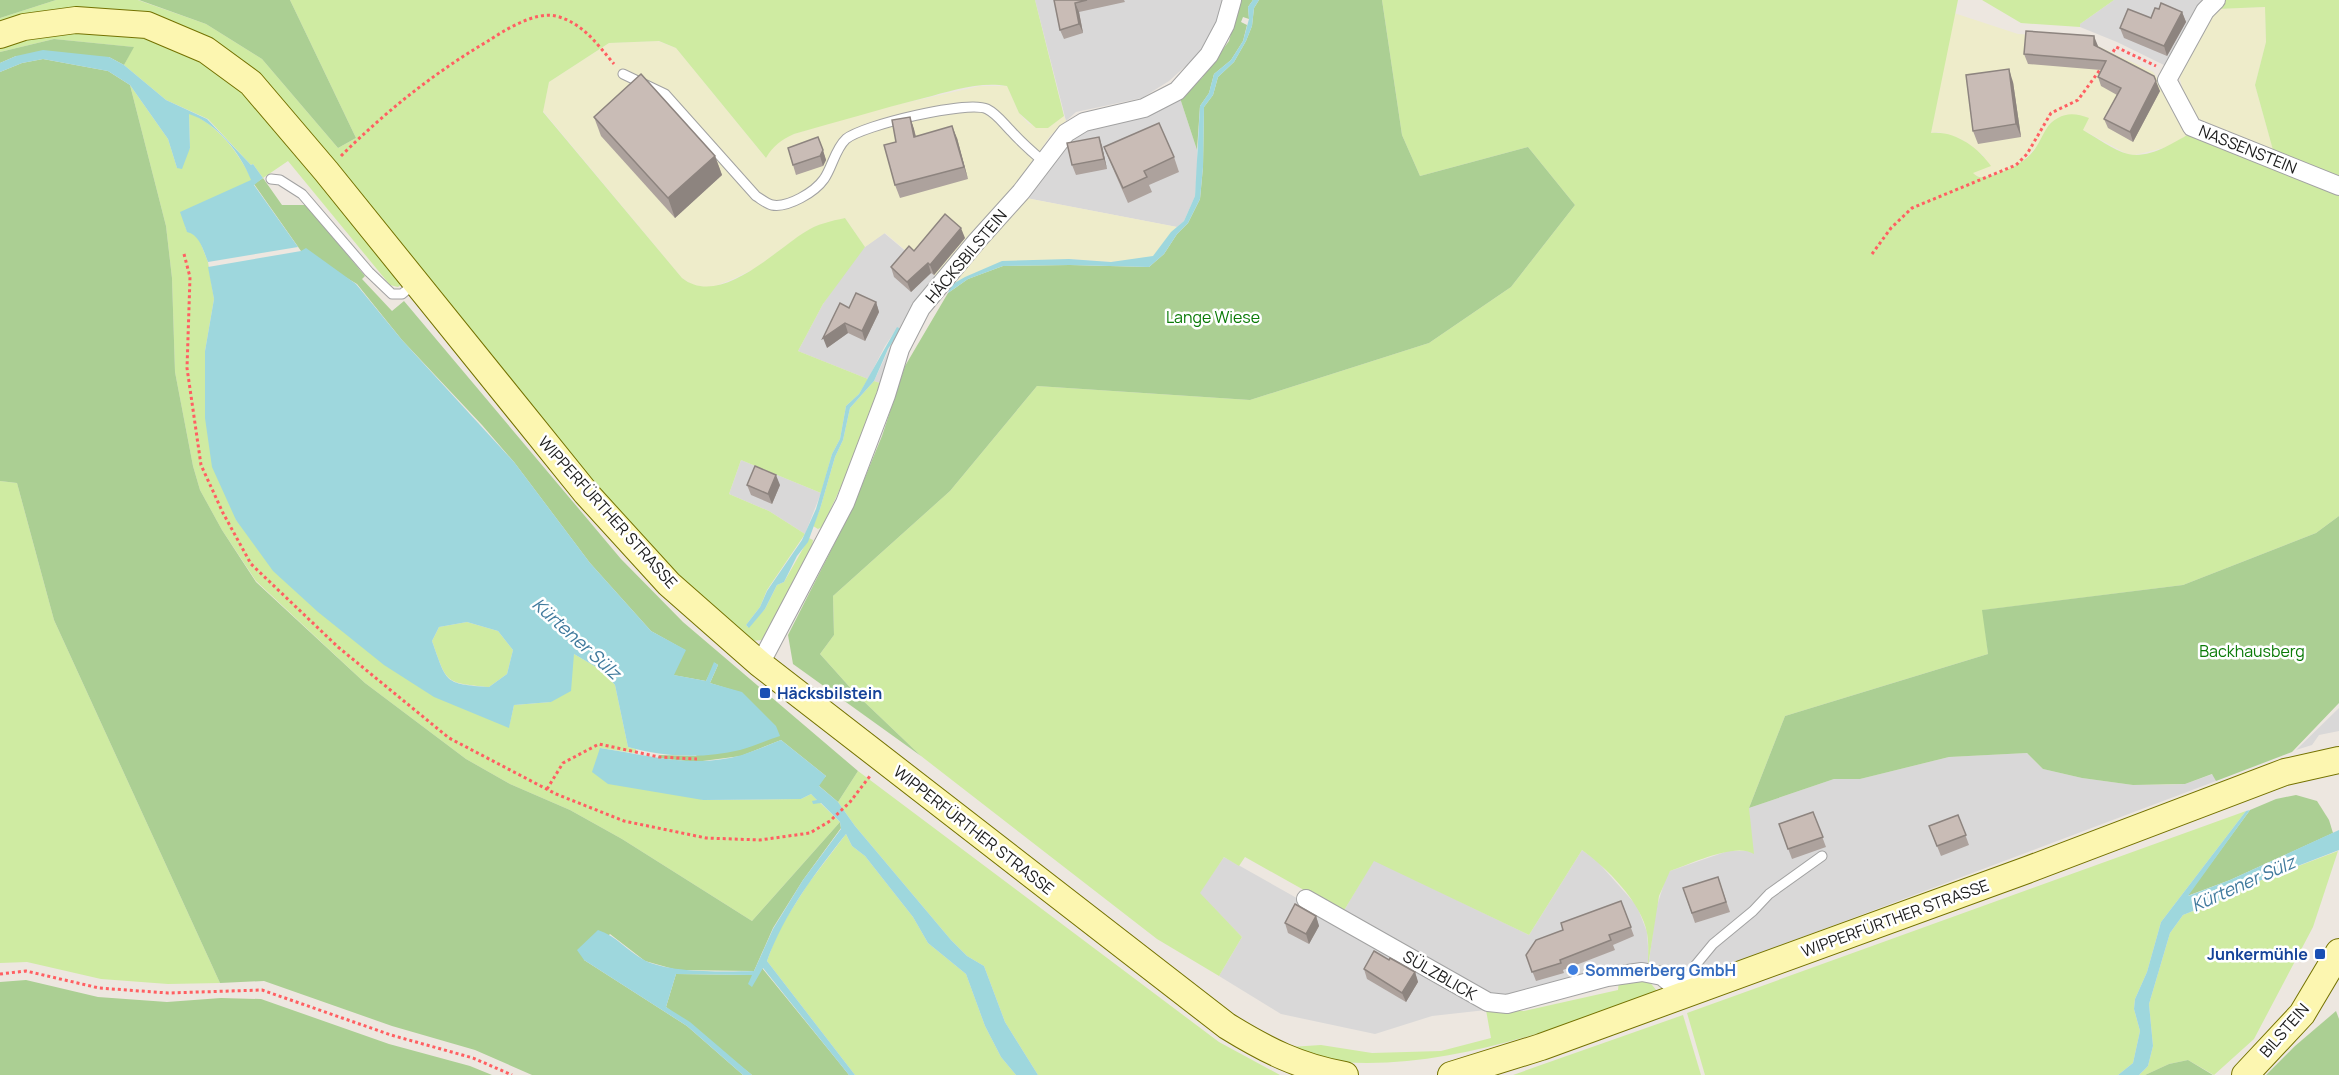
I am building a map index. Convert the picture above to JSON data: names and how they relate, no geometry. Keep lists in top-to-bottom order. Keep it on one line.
{"streets":{"main road":["WIPPERFÜRTHER STRASSE","BILSTEIN"],"street":["NASSENSTEIN","HÄCKSBILSTEIN","SÜLZBLICK"]},"crossings":[["HÄCKSBILSTEIN","WIPPERFÜRTHER STRASSE"],["WIPPERFÜRTHER STRASSE","SÜLZBLICK"]],"water":["Kürtener Sülz"],"parks":["Lange Wiese","Backhausberg"],"places":{"transit":["Häcksbilstein","Junkermühle"],"other":["Sommerberg GmbH"]}}
